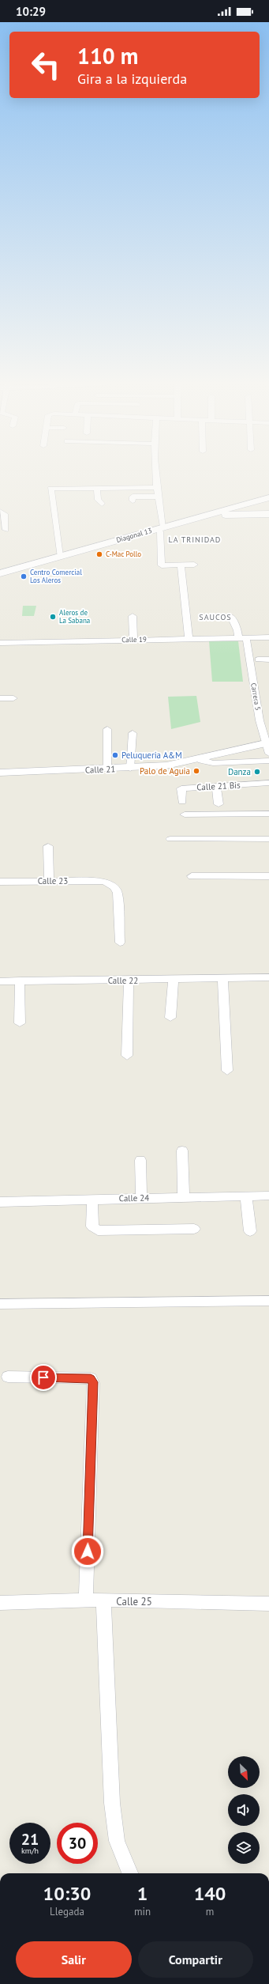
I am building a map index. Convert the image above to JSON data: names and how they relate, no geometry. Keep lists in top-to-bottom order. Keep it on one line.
{"streets":{"main road":["Diagonal 13"],"street":["Calle 19","Carrera 5","Calle 21","Calle 21 Bis","Calle 23","Calle 22","Calle 24","Calle 25"]},"crossings":[["Calle 19","Carrera 5"],["Carrera 5","Calle 21"]],"districts":["LA TRINIDAD","SAUCOS"],"places":["C-Mac Pollo","Centro Comercial Los Aleros","Aleros de La Sabana","Peluqueria A&M","Palo de Aguia","Danza"],"north":"bottom right","page":{"status":"10:29","turn":["110 m","Gira a la izquierda"],"speed":"21 km/h","limit":"30","eta":["10:30","Llegada","1","min","140","m"],"buttons":["Salir","Compartir"]}}
